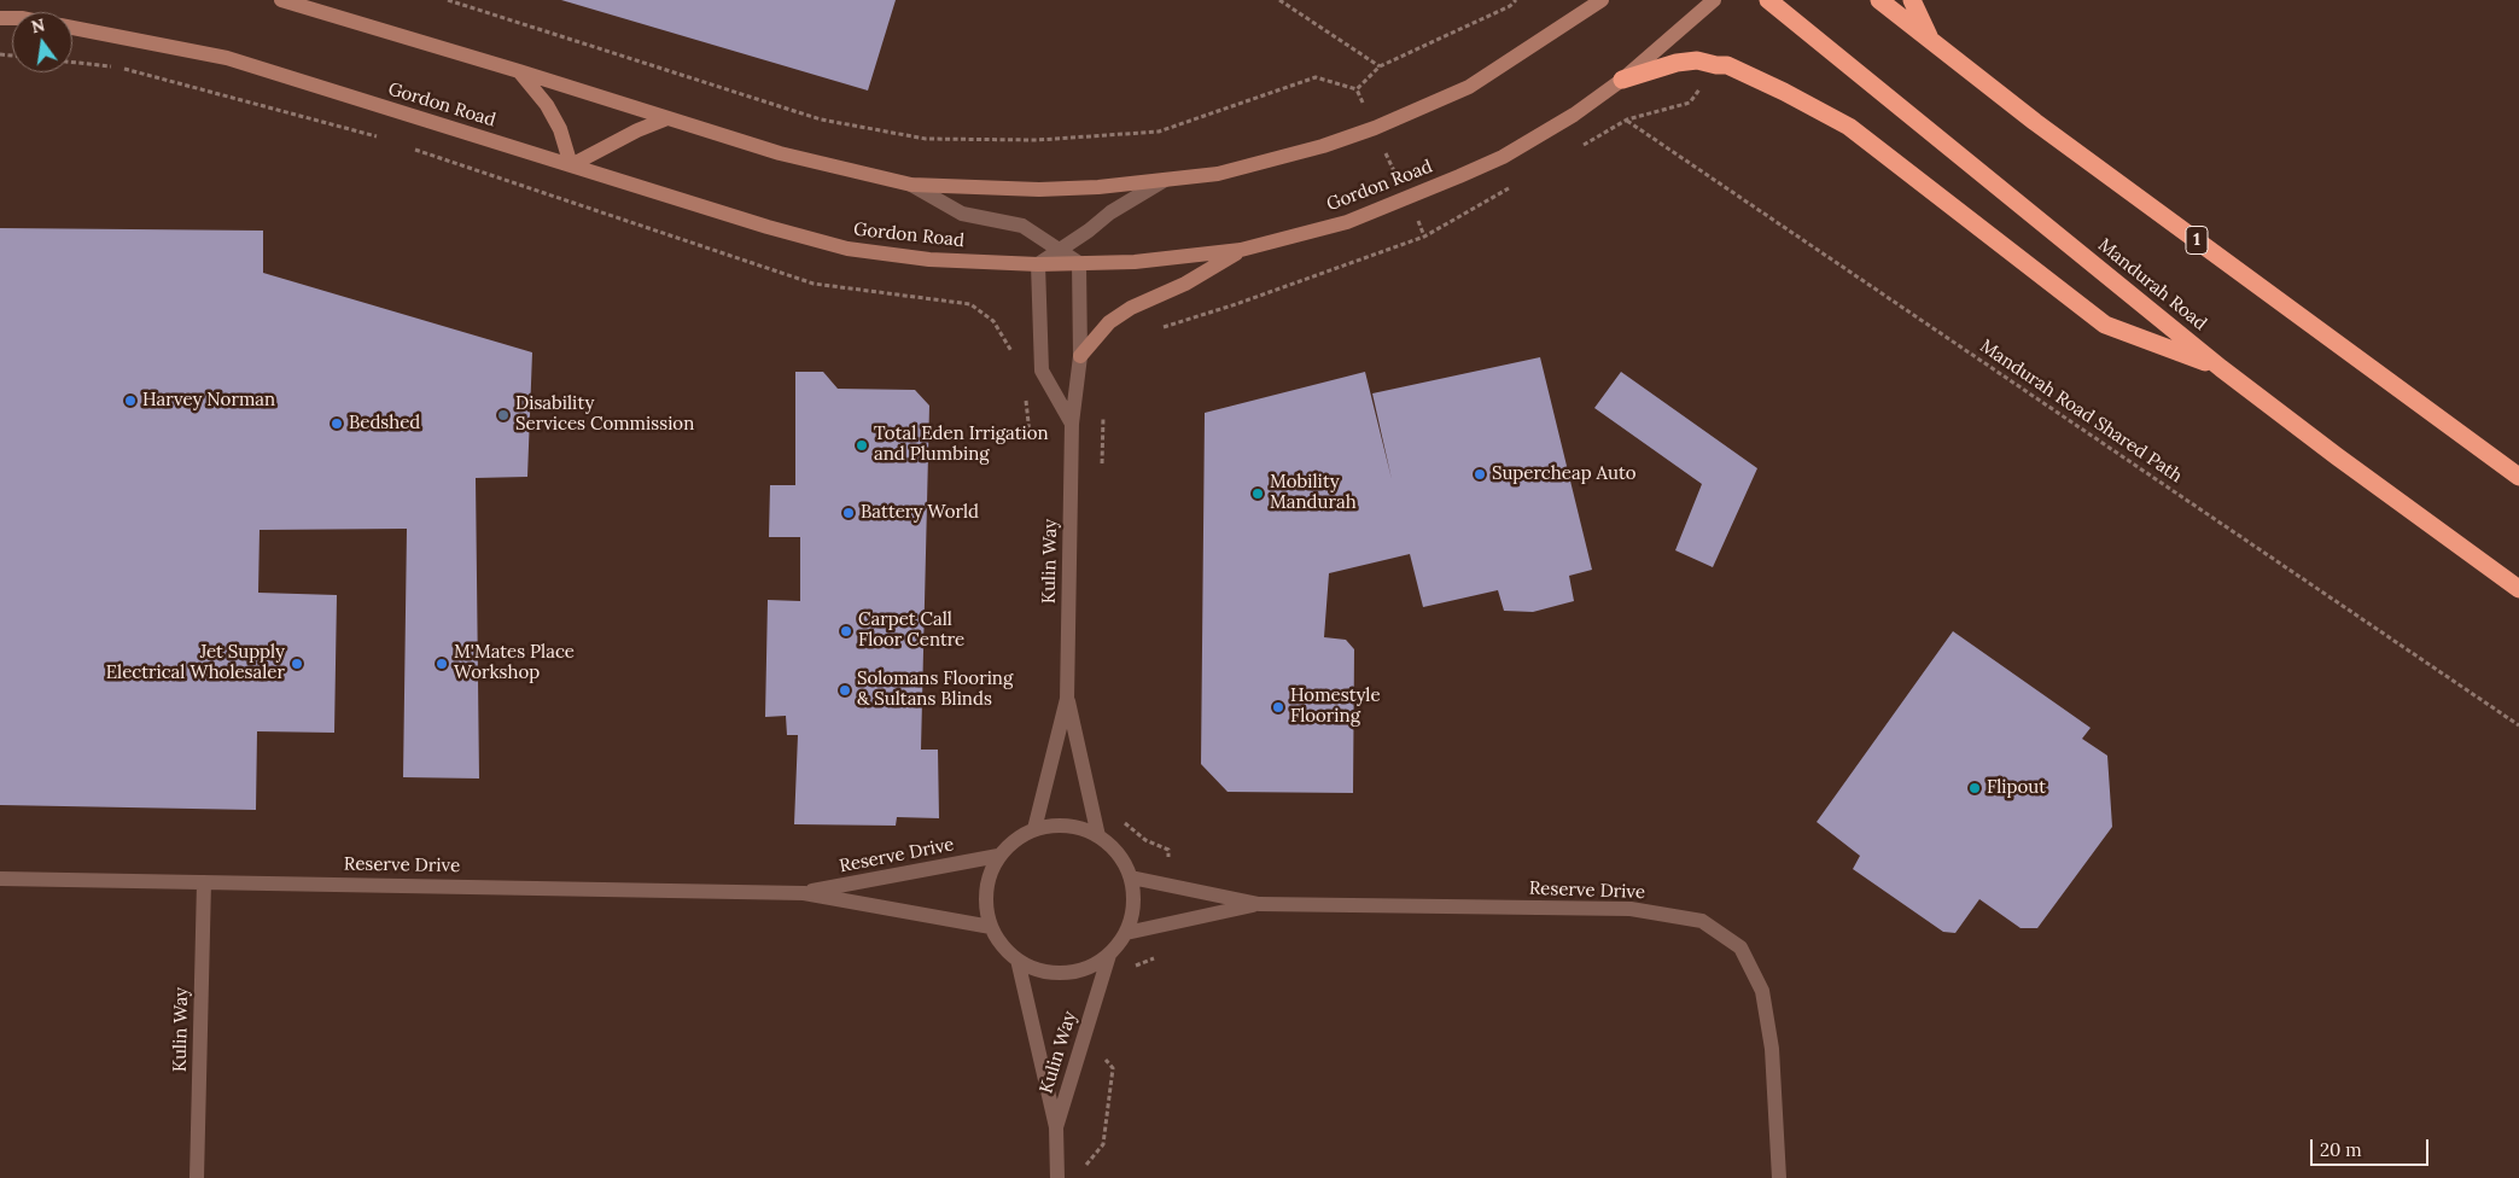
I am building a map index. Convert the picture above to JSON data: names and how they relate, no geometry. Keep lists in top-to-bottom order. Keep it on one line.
{"streets":{"highway":["1","Mandurah Road"],"main road":["Gordon Road"],"street":["Kulin Way","Reserve Drive"],"path":["Mandurah Road Shared Path"]},"crossings":[["Gordon Road","Kulin Way"],["Kulin Way","Reserve Drive"]],"places":["Harvey Norman","Disability Services Commission","Bedshed","Total Eden Irrigation and Plumbing","Supercheap Auto","Mobility Mandurah","Battery World","Carpet Call Floor Centre","Jet Supply Electrical Wholesaler","M'Mates Place Workshop","Solomans Flooring & Sultans Blinds","Homestyle Flooring","Flipout"],"scale_bar":"20 m","north":"top"}
